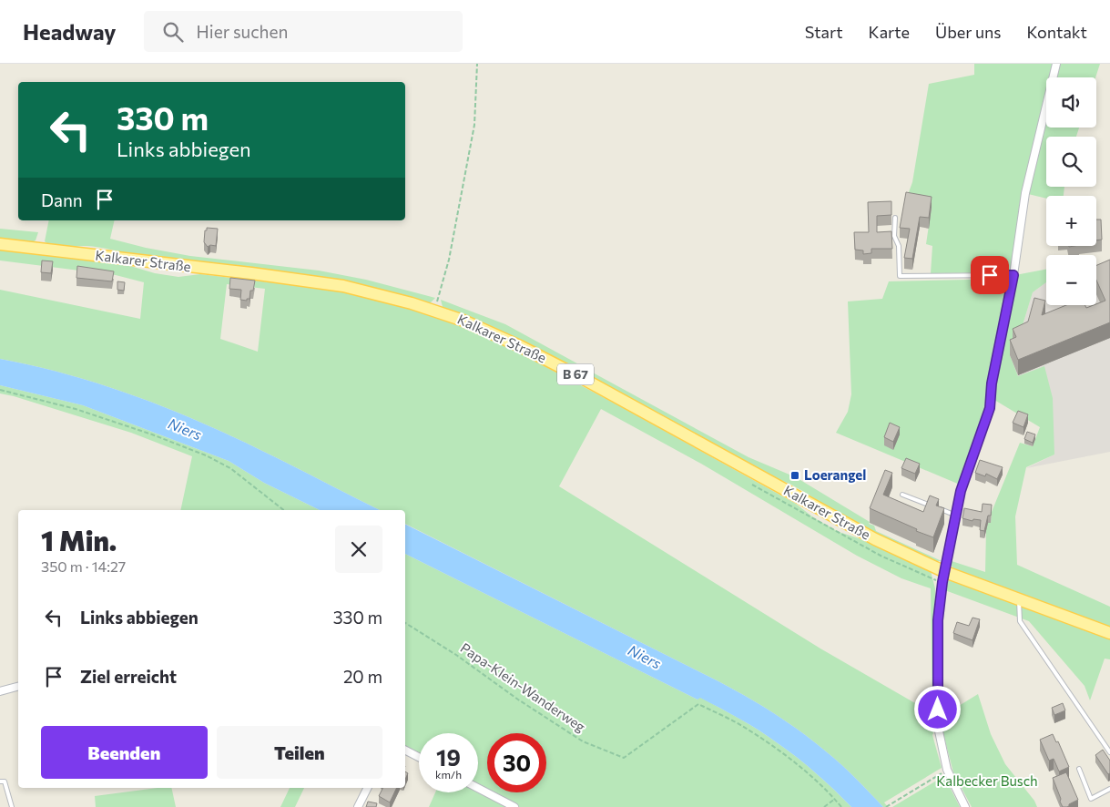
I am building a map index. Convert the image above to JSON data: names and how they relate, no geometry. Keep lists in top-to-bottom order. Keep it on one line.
{"streets":{"main road":["Kalkarer Straße","B 67"],"path":["Papa-Klein-Wanderweg"]},"water":["Niers"],"parks":["Kalbecker Busch"],"places":{"transit":["Loerangel"]},"page":{"header":"Headway","search":"Hier suchen","nav":["Start","Karte","Über uns","Kontakt"],"map_buttons":["+","−"],"turn":["330 m","Links abbiegen"],"then":"Dann","heading":["1 Min.","350 m · 14:27"],"list":[{"name":"Links abbiegen","value":"330 m"},{"name":"Ziel erreicht","value":"20 m"}],"buttons":["Beenden","Teilen"],"speed":"19 km/h","limit":"30"}}
